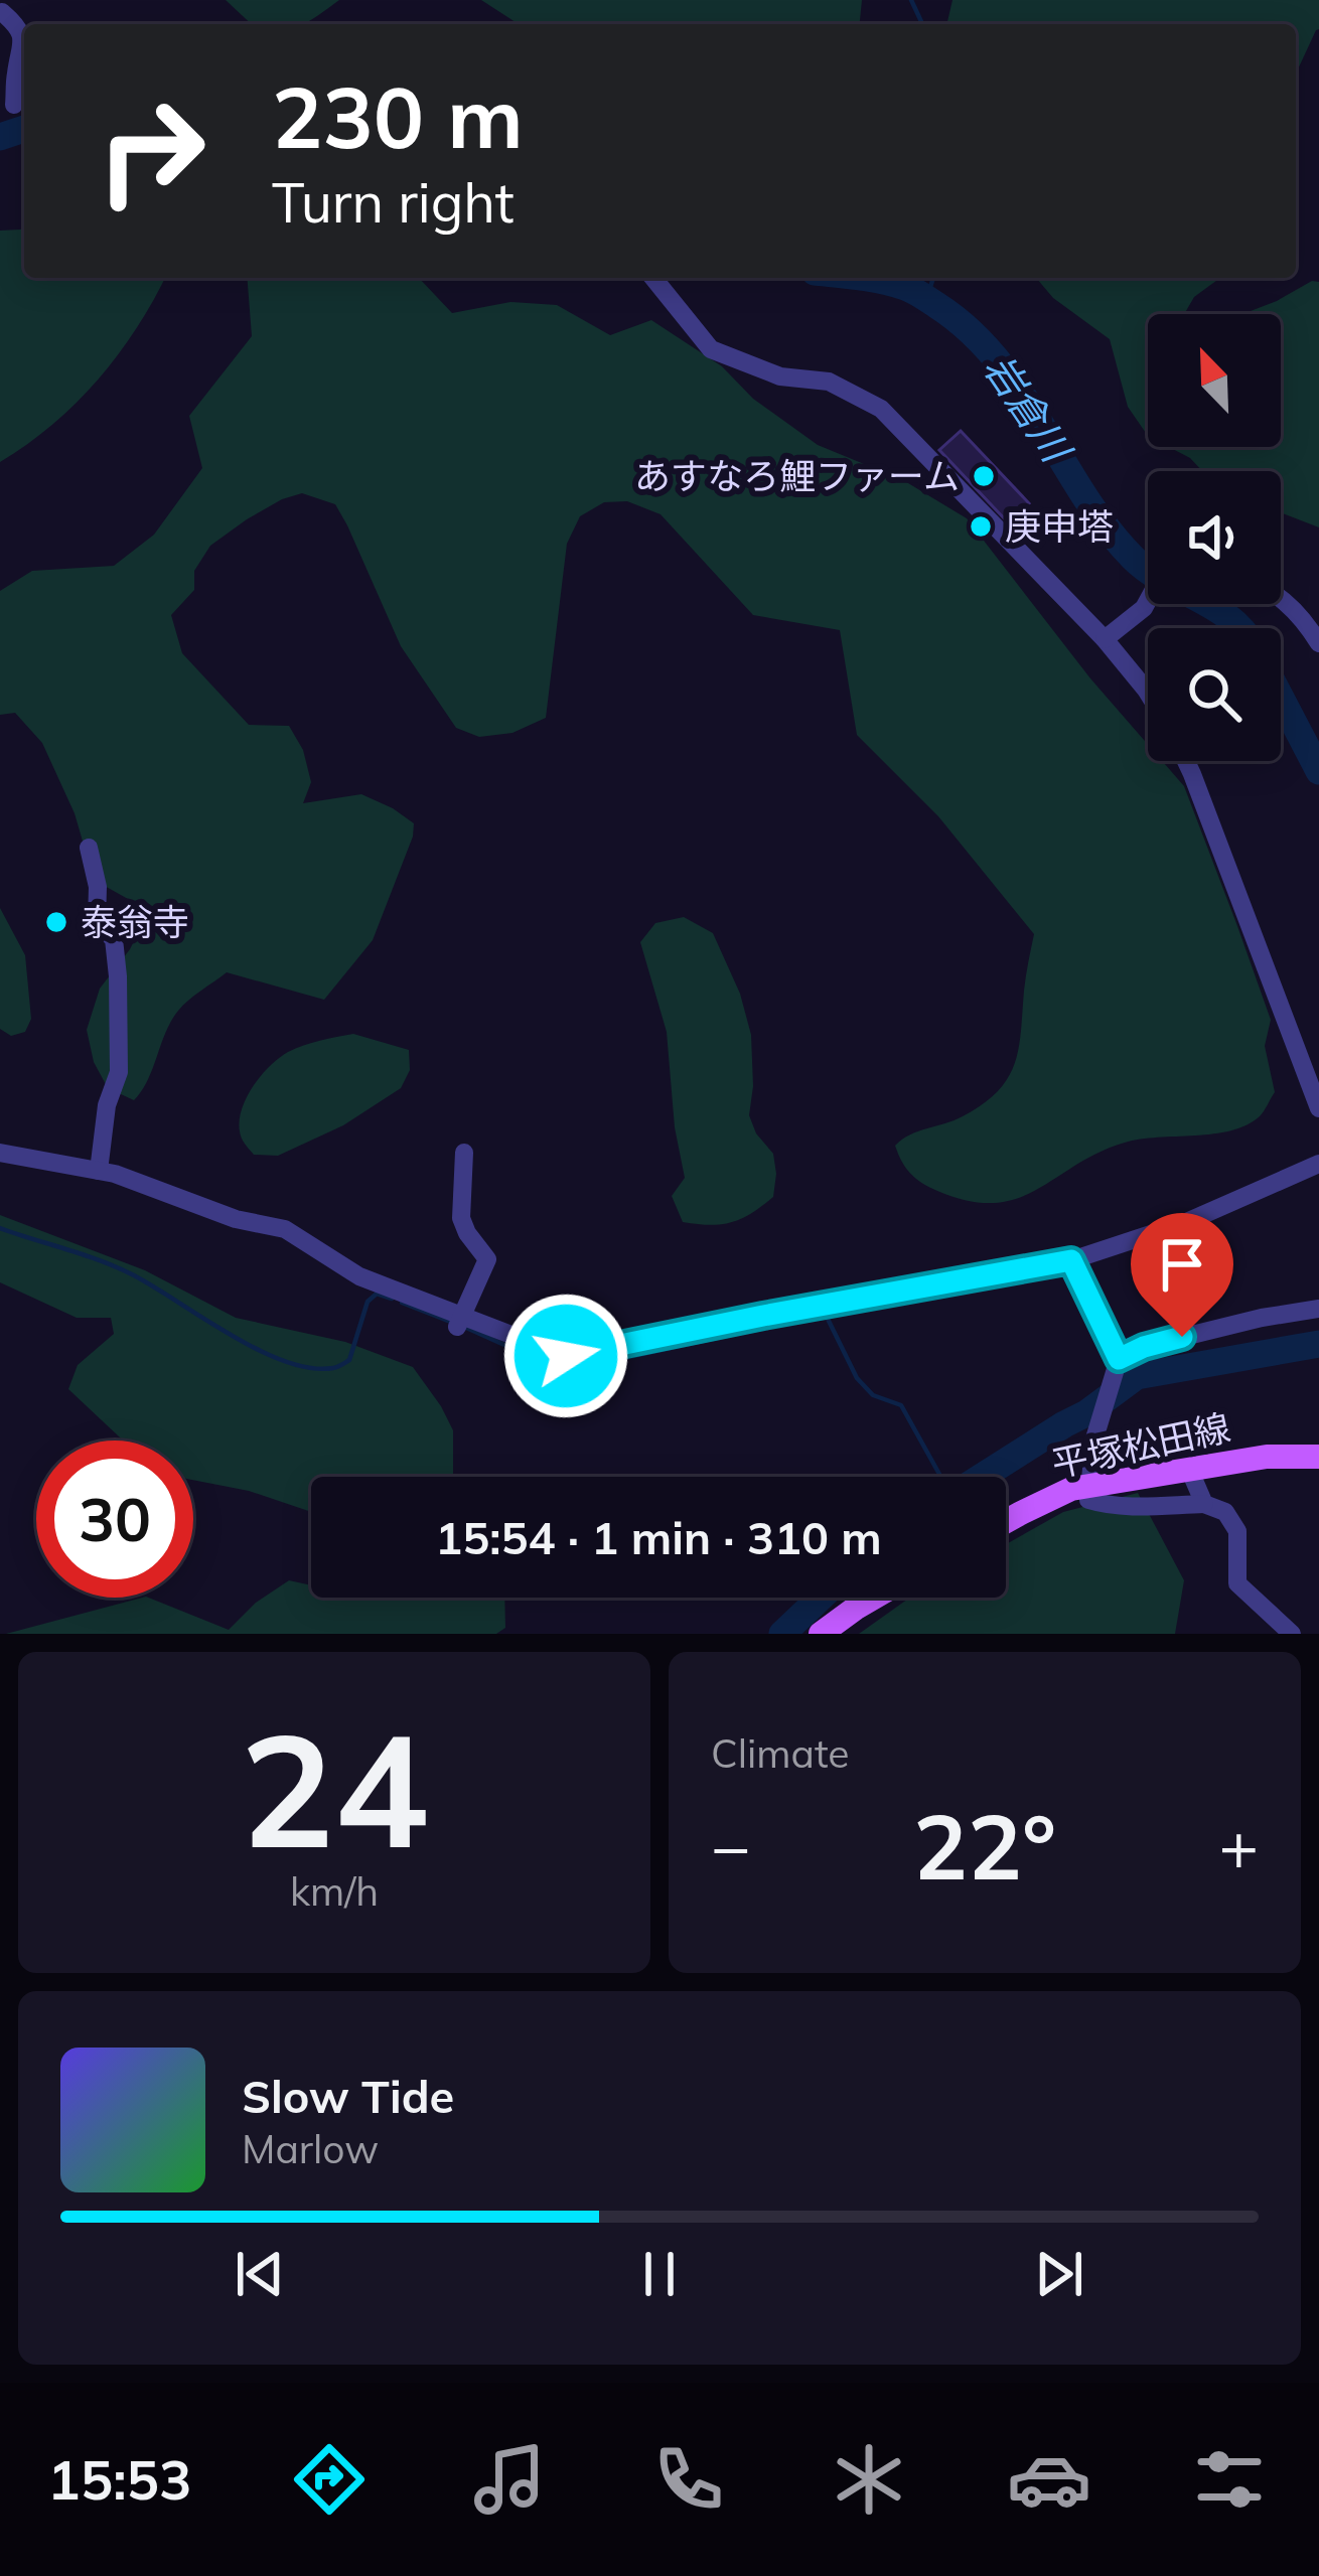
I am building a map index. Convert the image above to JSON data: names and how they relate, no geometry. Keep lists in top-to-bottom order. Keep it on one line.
{"streets":{"main road":["平塚松田線"]},"water":["岩倉川"],"places":["あすなろ鯉ファーム","庚申塔","泰翁寺"],"north":"top left","page":{"turn":["230 m","Turn right"],"limit":"30","trip":"15:54 · 1 min · 310 m","tile":[["24","km/h"],"Climate"],"heat":["−","22°","+"],"song":["Slow Tide","Marlow"],"tabs":"15:53"}}
